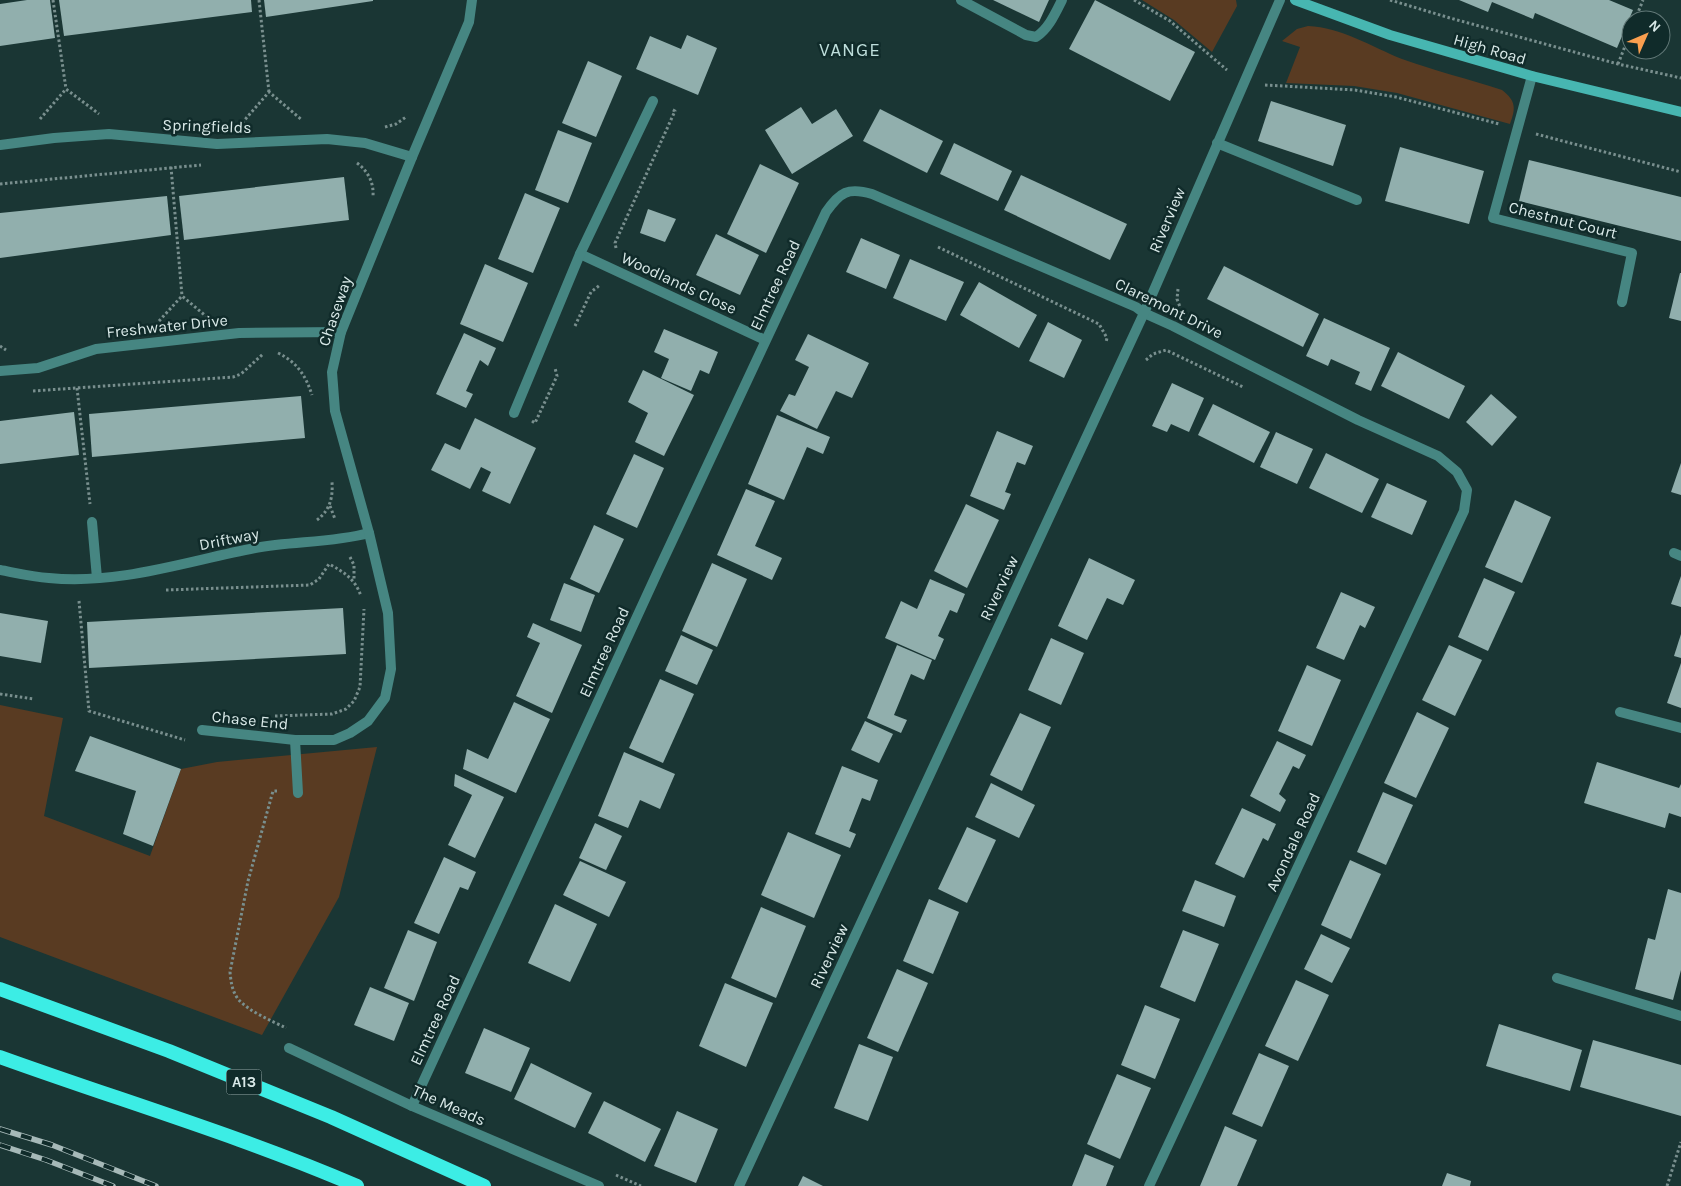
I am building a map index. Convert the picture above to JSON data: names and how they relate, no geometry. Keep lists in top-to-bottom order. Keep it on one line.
{"streets":{"highway":["A13"],"main road":["High Road"],"street":["Springfields","Riverview","Chestnut Court","Woodlands Close","Elmtree Road","Claremont Drive","Chaseway","Freshwater Drive","Driftway","Chase End","Avondale Road","The Meads"]},"crossings":[["High Road","Chestnut Court"],["Springfields","Chaseway"],["Riverview","Claremont Drive"],["Woodlands Close","Elmtree Road"],["Elmtree Road","Claremont Drive"],["Elmtree Road","The Meads"],["Claremont Drive","Avondale Road"],["Chaseway","Freshwater Drive"],["Chaseway","Driftway"],["Chaseway","Chase End"]],"districts":["VANGE"],"north":"top right"}
